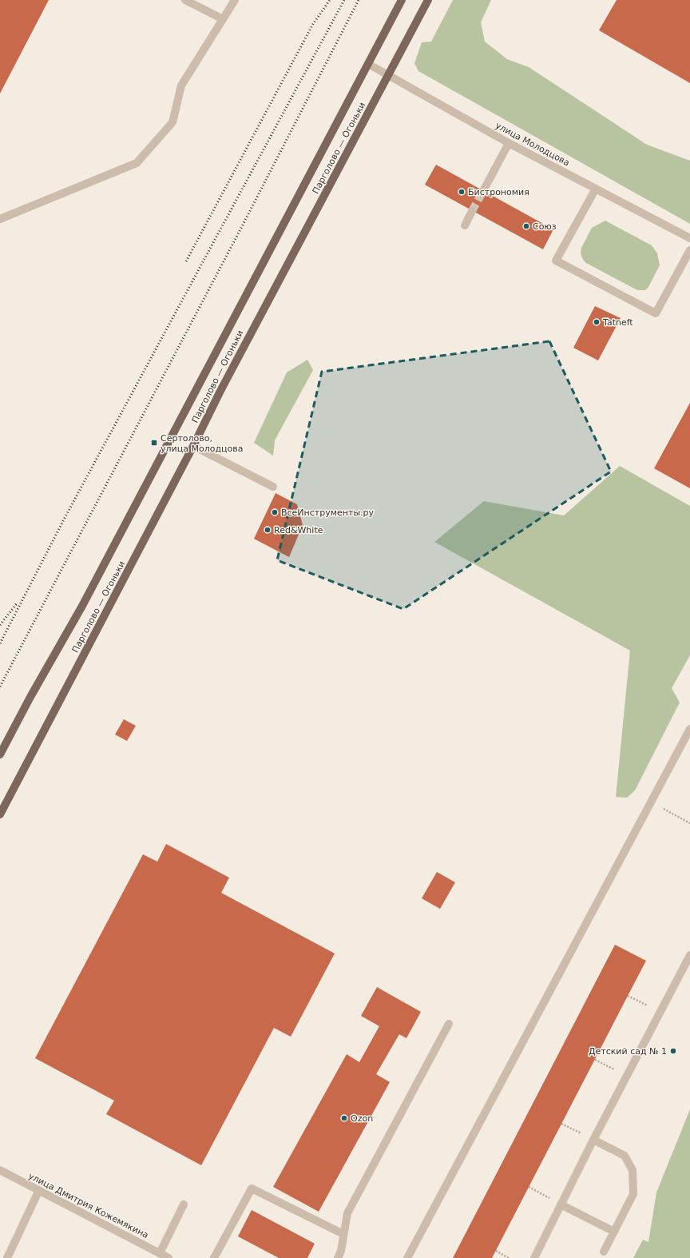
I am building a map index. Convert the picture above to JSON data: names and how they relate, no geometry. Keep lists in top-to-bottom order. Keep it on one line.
{"streets":{"main road":["Парголово — Огоньки"],"street":["улица Молодцова","улица Дмитрия Кожемякина"]},"crossings":[["улица Молодцова","Парголово — Огоньки"]],"places":{"other":["Бистрономия","Союз","Tatneft","ВсеИнструменты.ру","Red&White","Детский сад № 1","Ozon"],"transit":["Сертолово, улица Молодцова"]}}
